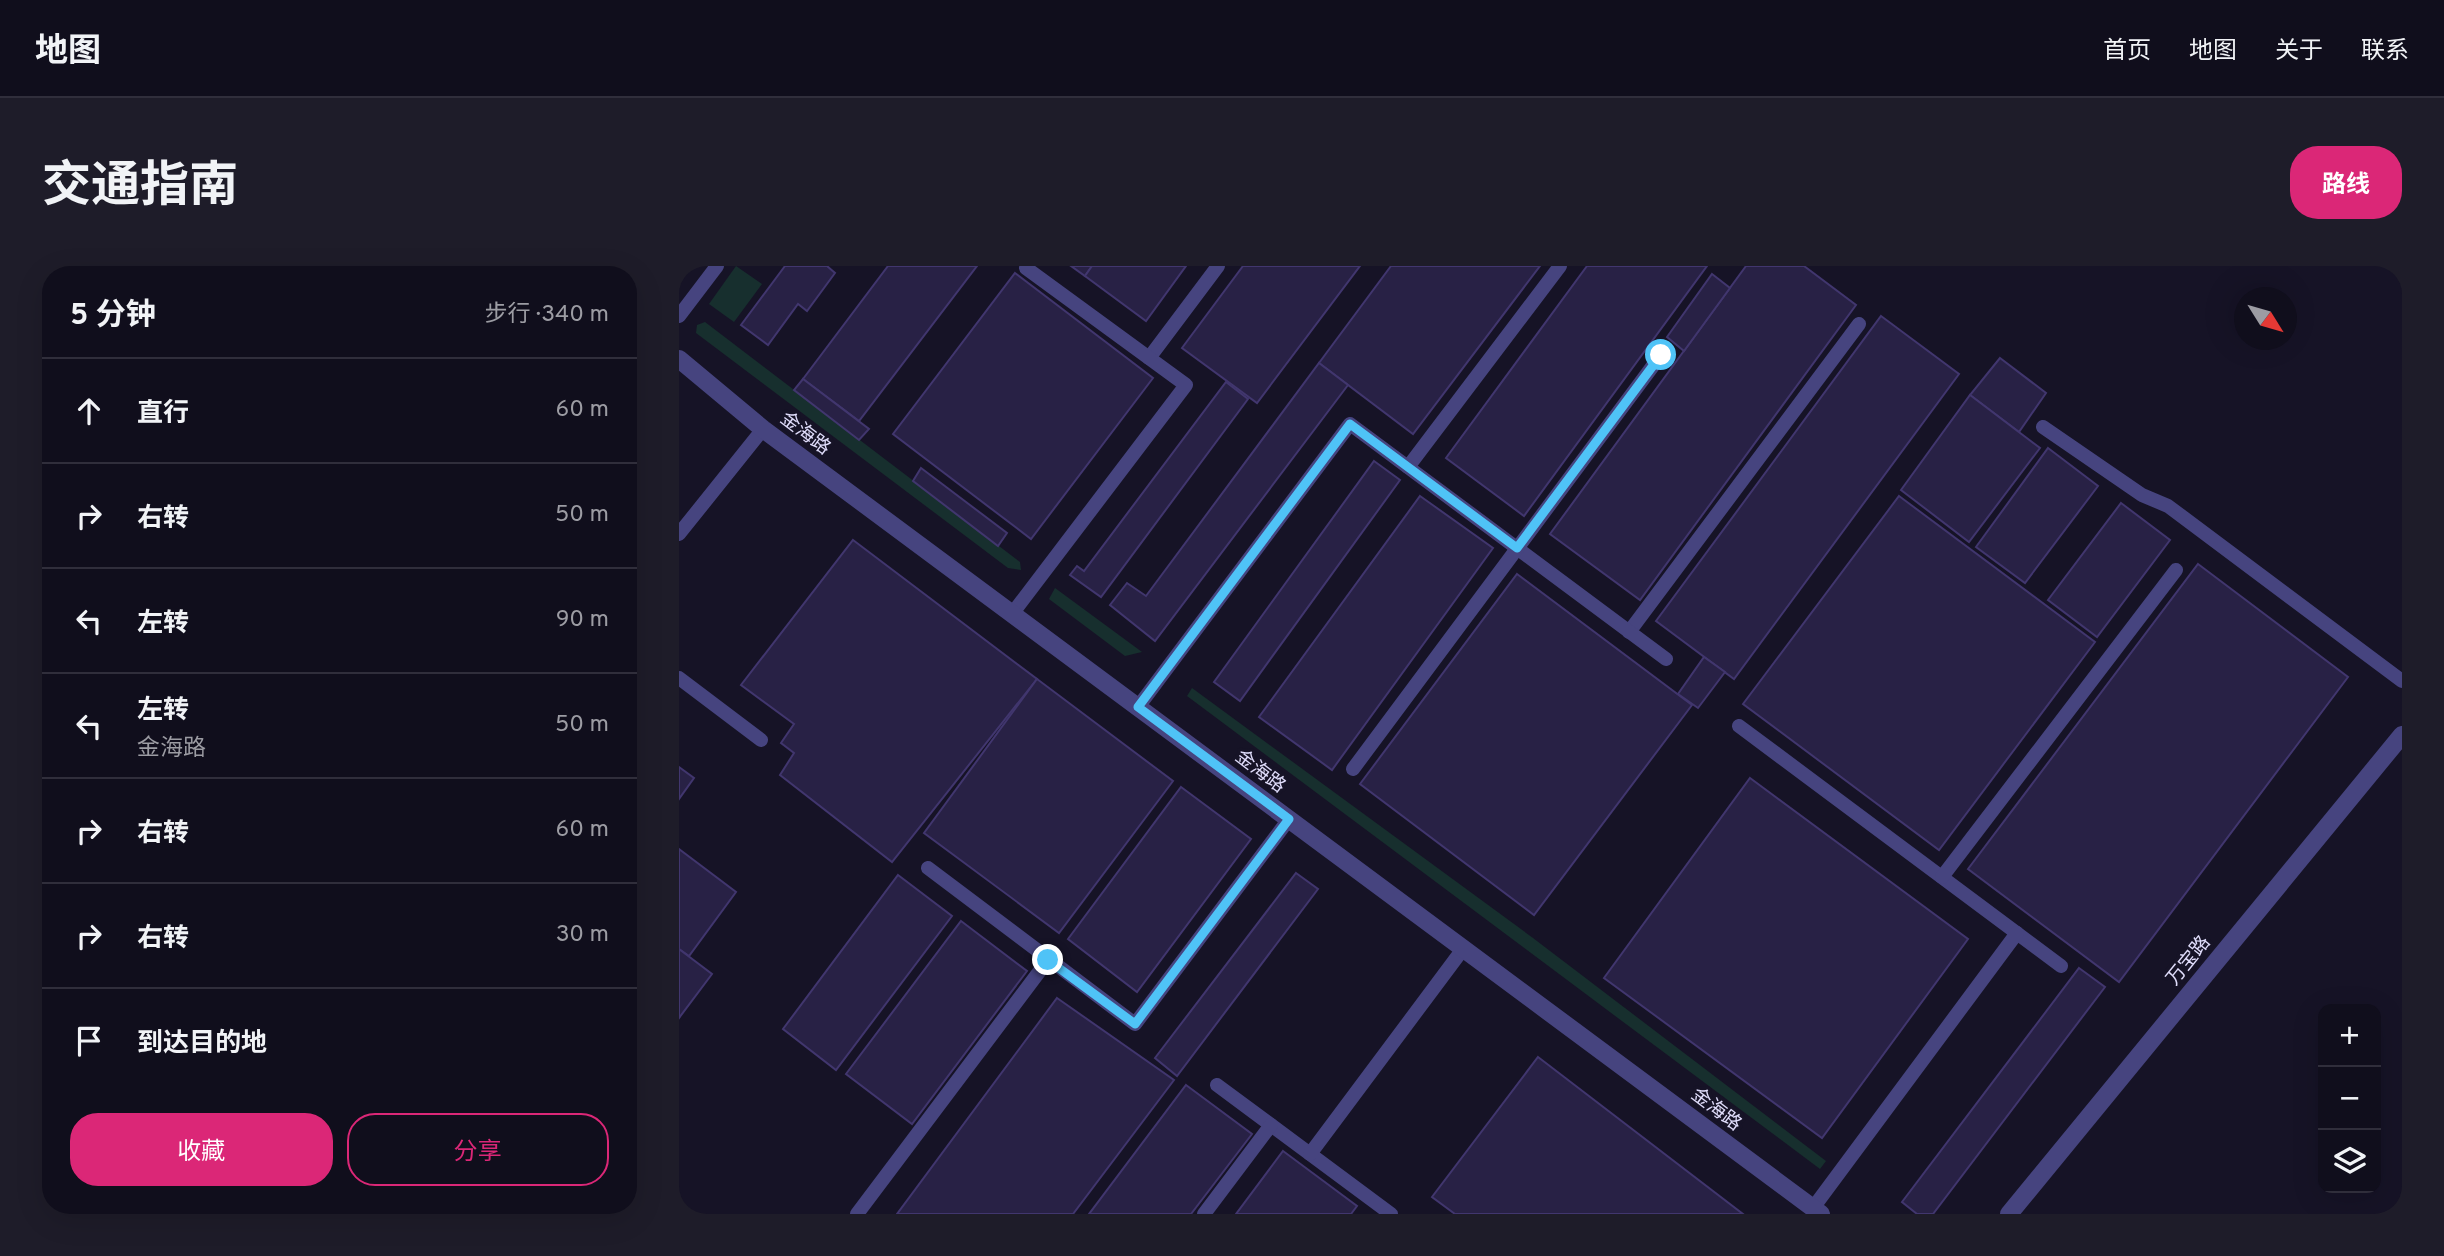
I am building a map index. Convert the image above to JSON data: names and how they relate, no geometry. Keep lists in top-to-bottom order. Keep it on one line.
{"streets":{"street":["金海路","万宝路"]},"north":"bottom right","page":{"header":"地图","nav":["首页","地图","关于","联系"],"title":"交通指南","buttons":["路线",["收藏","分享"]],"heading":["5 分钟","步行 · 340 m"],"list":[["直行","60 m"],["右转","50 m"],["左转","90 m"],["左转","金海路","50 m"],["右转","60 m"],["右转","30 m"],"到达目的地"],"map_buttons":["+","−"]}}
